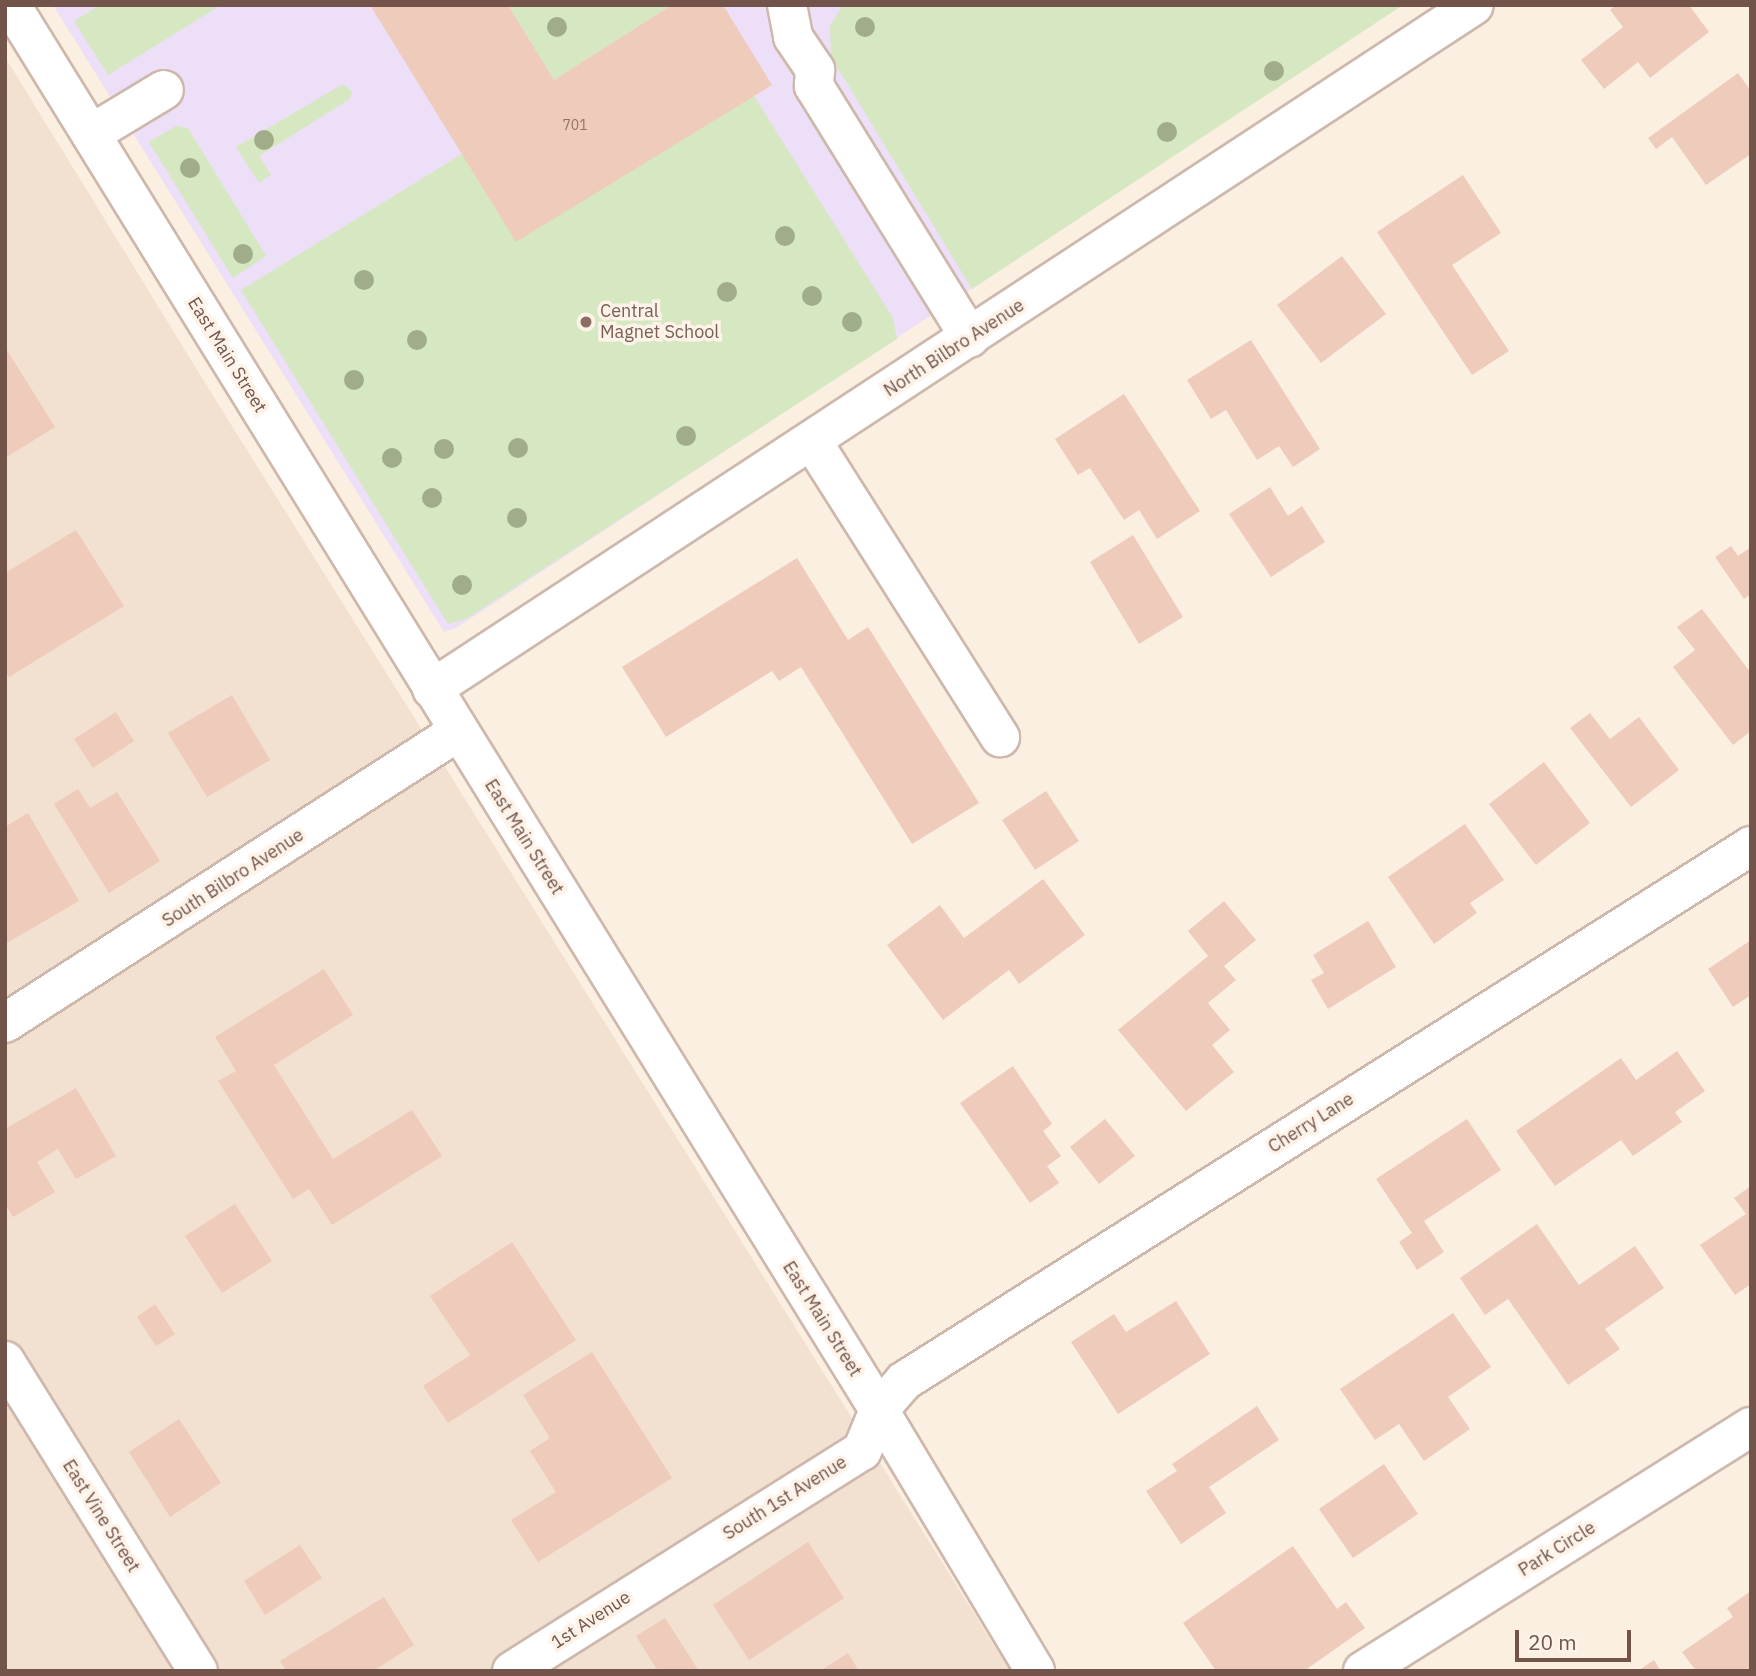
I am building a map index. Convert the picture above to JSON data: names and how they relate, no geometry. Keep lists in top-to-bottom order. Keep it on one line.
{"streets":{"street":["North Bilbro Avenue","East Main Street","South Bilbro Avenue","Cherry Lane","South 1st Avenue","East Vine Street","Park Circle","1st Avenue"]},"crossings":[["North Bilbro Avenue","East Main Street"],["East Main Street","South Bilbro Avenue"],["East Main Street","Cherry Lane"],["East Main Street","South 1st Avenue"],["Cherry Lane","South 1st Avenue"],["South 1st Avenue","1st Avenue"]],"places":["Central Magnet School"],"house_numbers":["701"],"scale_bar":"20 m"}
